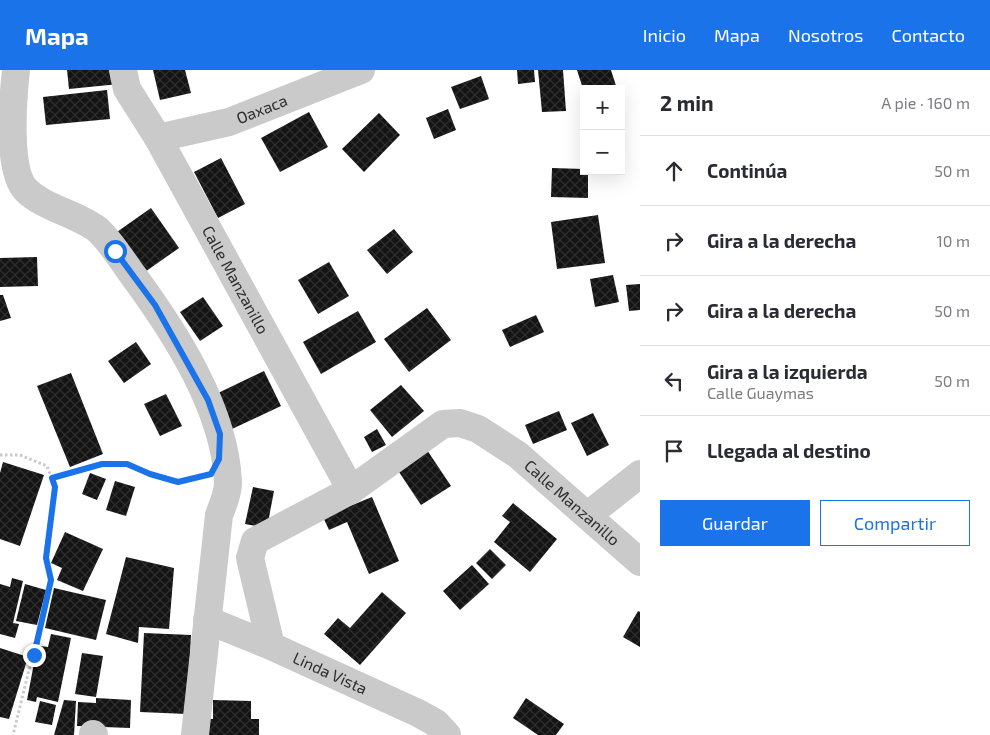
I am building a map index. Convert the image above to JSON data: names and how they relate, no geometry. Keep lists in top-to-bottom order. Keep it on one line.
{"streets":{"street":["Oaxaca","Calle Manzanillo","Linda Vista"]},"crossings":[["Oaxaca","Calle Manzanillo"],["Calle Manzanillo","Linda Vista"]],"page":{"header":"Mapa","nav":["Inicio","Mapa","Nosotros","Contacto"],"heading":["2 min","A pie · 160 m"],"map_buttons":["+","−"],"list":[["Continúa","50 m"],["Gira a la derecha","10 m"],["Gira a la derecha","50 m"],["Gira a la izquierda","Calle Guaymas","50 m"],"Llegada al destino"],"buttons":["Guardar","Compartir"]}}
